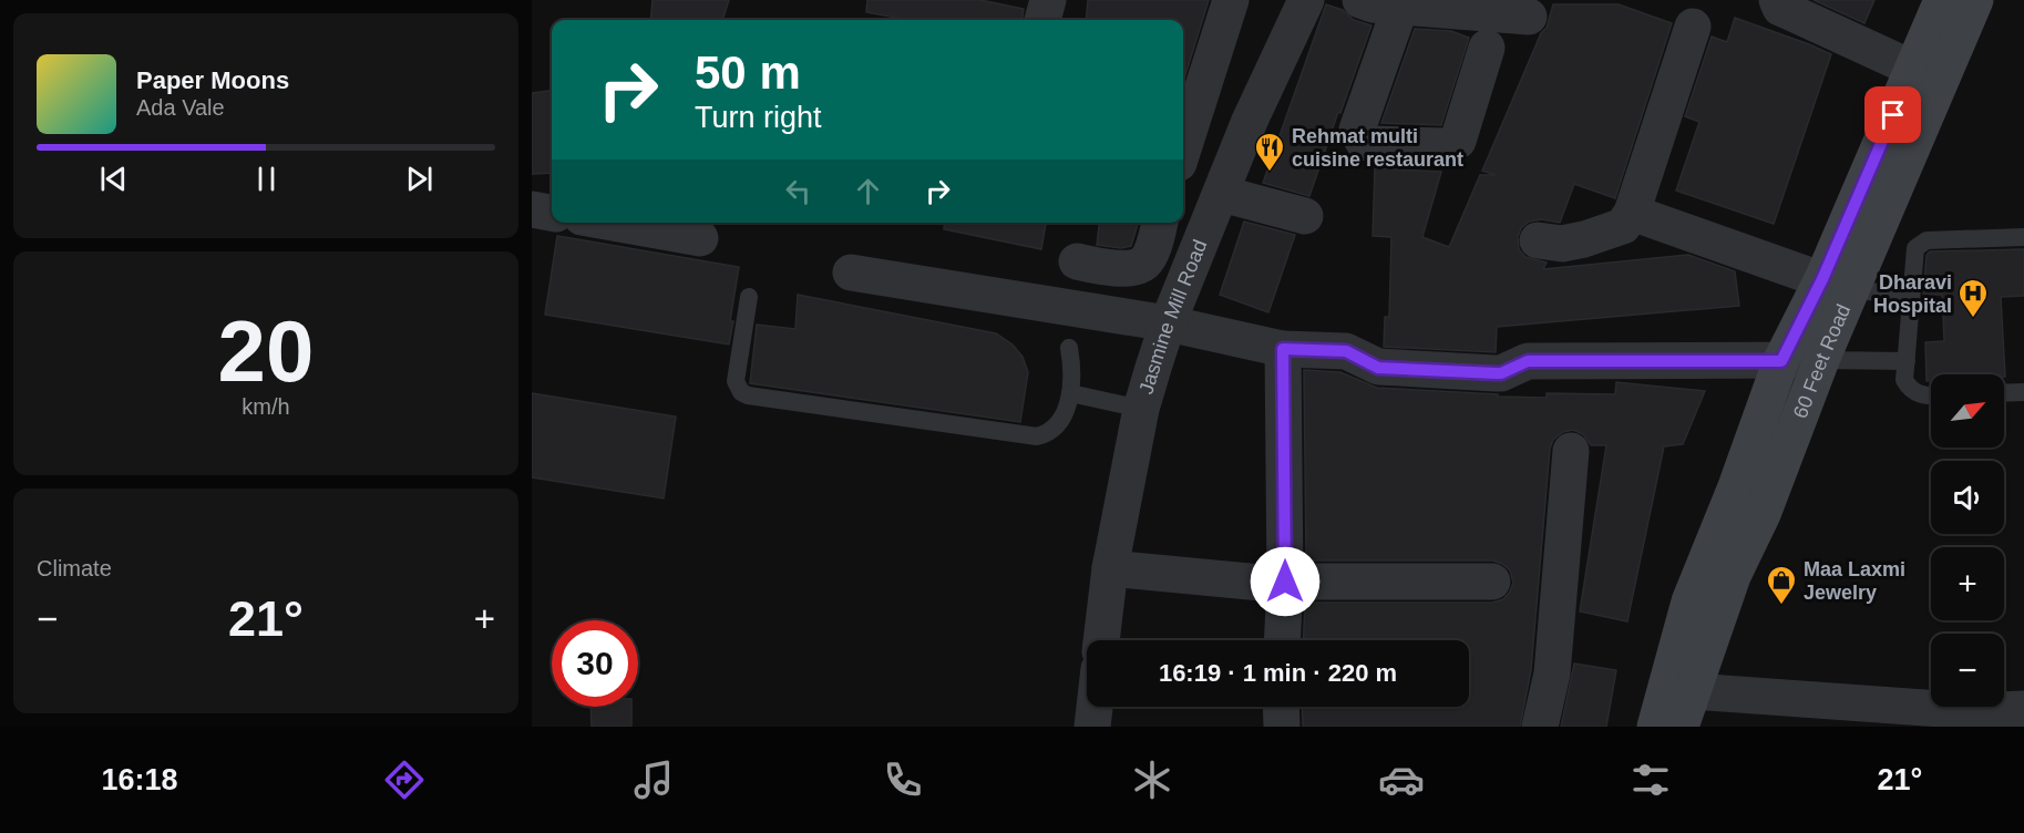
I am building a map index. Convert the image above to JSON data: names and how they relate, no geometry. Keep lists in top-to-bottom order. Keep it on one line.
{"streets":{"main road":["60 Feet Road"],"street":["Jasmine Mill Road"]},"places":{"restaurant":["Rehmat multi cuisine restaurant"],"hospital":["Dharavi Hospital"],"shop":["Maa Laxmi Jewelry"]},"north":"top right","page":{"turn":["50 m","Turn right"],"song":["Paper Moons","Ada Vale"],"tile":[["20","km/h"],"Climate"],"map_buttons":["+","−"],"heat":["−","21°","+"],"limit":"30","trip":"16:19 · 1 min · 220 m","tabs":["16:18","21°"]}}
